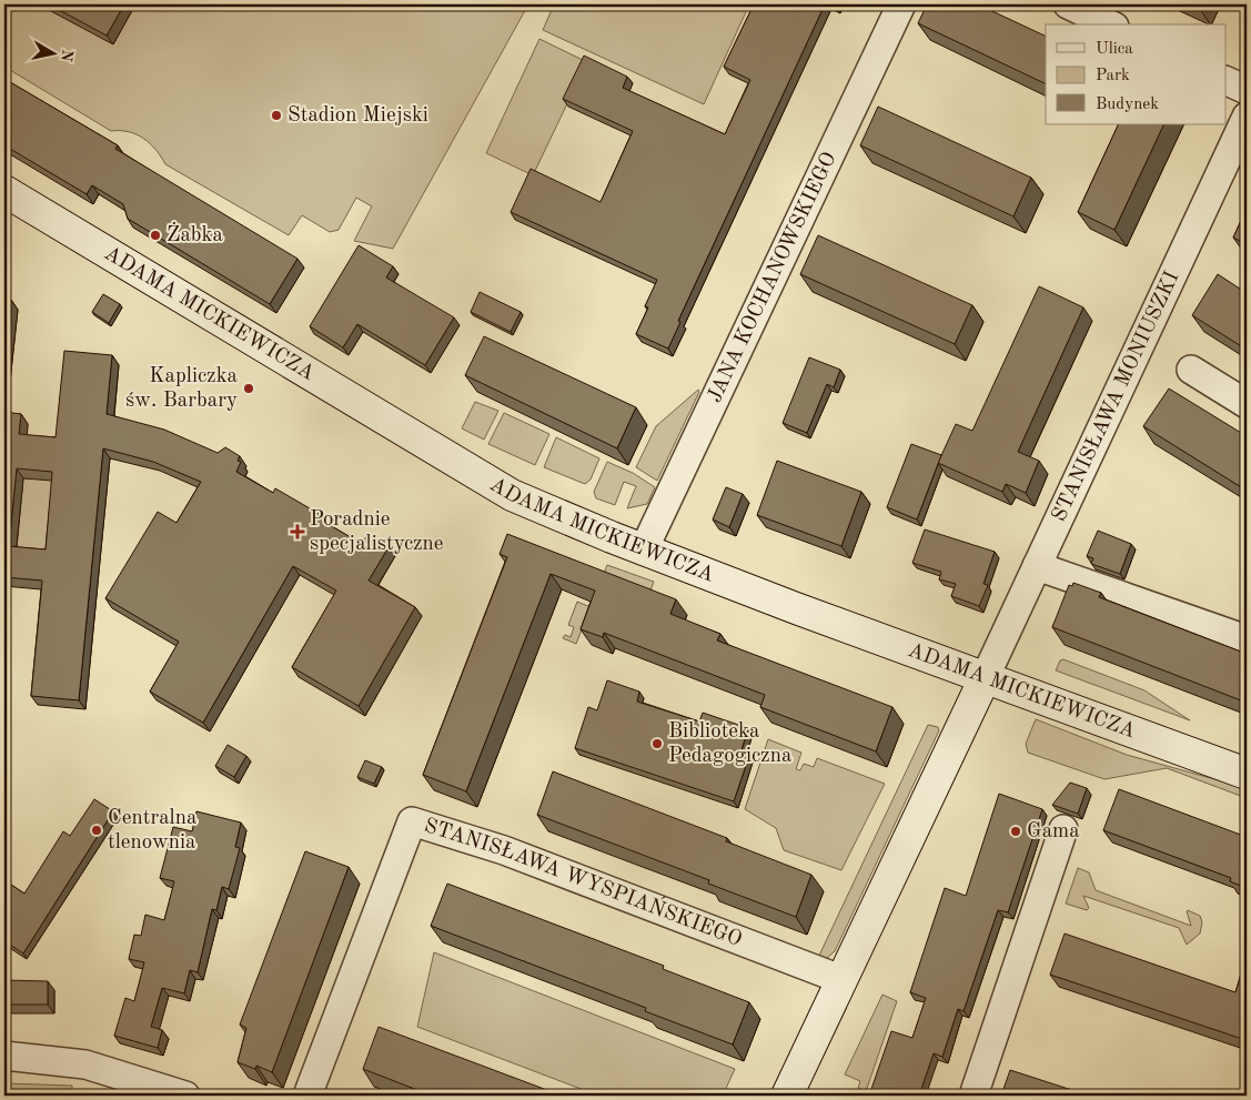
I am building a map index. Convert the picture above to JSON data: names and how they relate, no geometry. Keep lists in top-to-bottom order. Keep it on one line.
{"streets":{"street":["JANA KOCHANOWSKIEGO","ADAMA MICKIEWICZA","STANISŁAWA MONIUSZKI","STANISŁAWA WYSPIAŃSKIEGO"]},"crossings":[["JANA KOCHANOWSKIEGO","ADAMA MICKIEWICZA"],["ADAMA MICKIEWICZA","STANISŁAWA MONIUSZKI"]],"places":{"other":["Stadion Miejski","Żabka","Kapliczka św. Barbary","Biblioteka Pedagogiczna","Centralna tlenownia","Gama"],"health":["Poradnie specjalistyczne"]},"legend":["Ulica","Park","Budynek"],"north":"right"}
